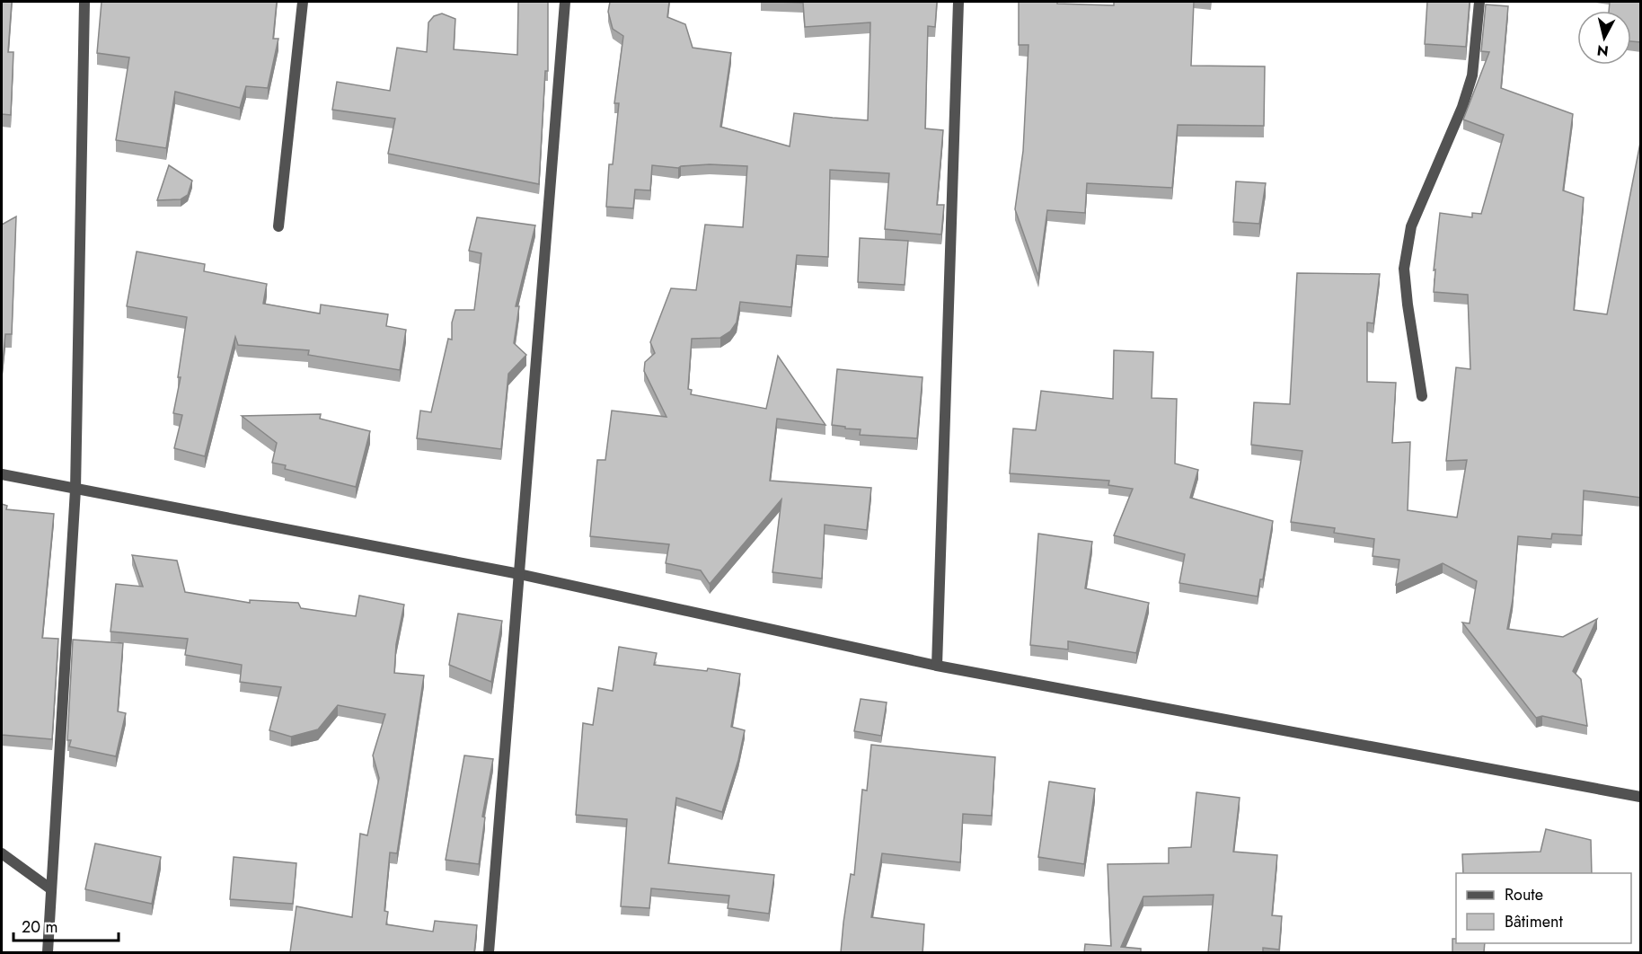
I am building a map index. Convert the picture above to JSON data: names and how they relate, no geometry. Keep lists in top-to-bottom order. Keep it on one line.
{"legend":["Route","Bâtiment"],"scale_bar":"20 m","north":"bottom"}
